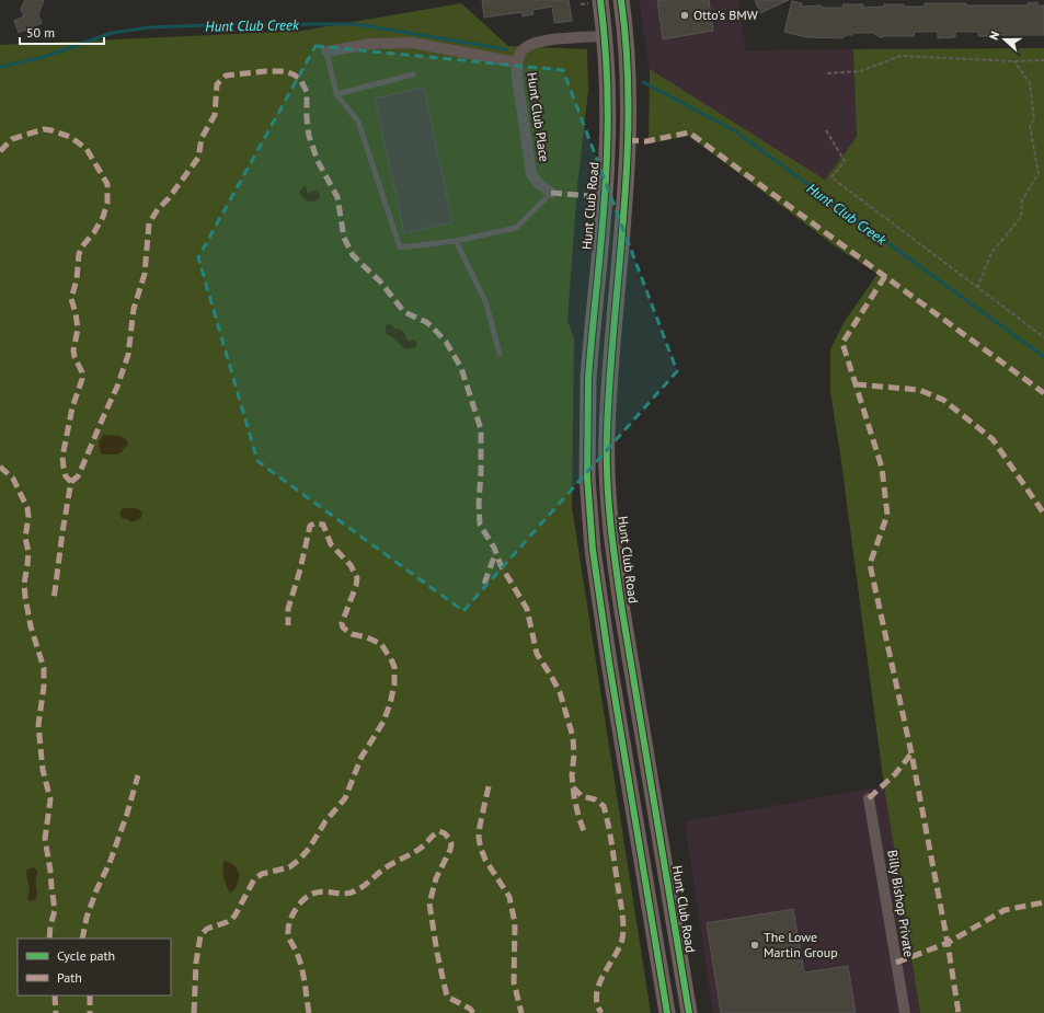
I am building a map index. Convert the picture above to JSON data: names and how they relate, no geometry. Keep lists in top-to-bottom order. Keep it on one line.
{"streets":{"main road":["Hunt Club Road"],"street":["Hunt Club Place","Billy Bishop Private"]},"crossings":[["Hunt Club Place","Hunt Club Road"]],"water":["Hunt Club Creek"],"places":["Otto's BMW","The Lowe Martin Group"],"legend":["Cycle path","Path"],"scale_bar":"50 m","north":"left"}
